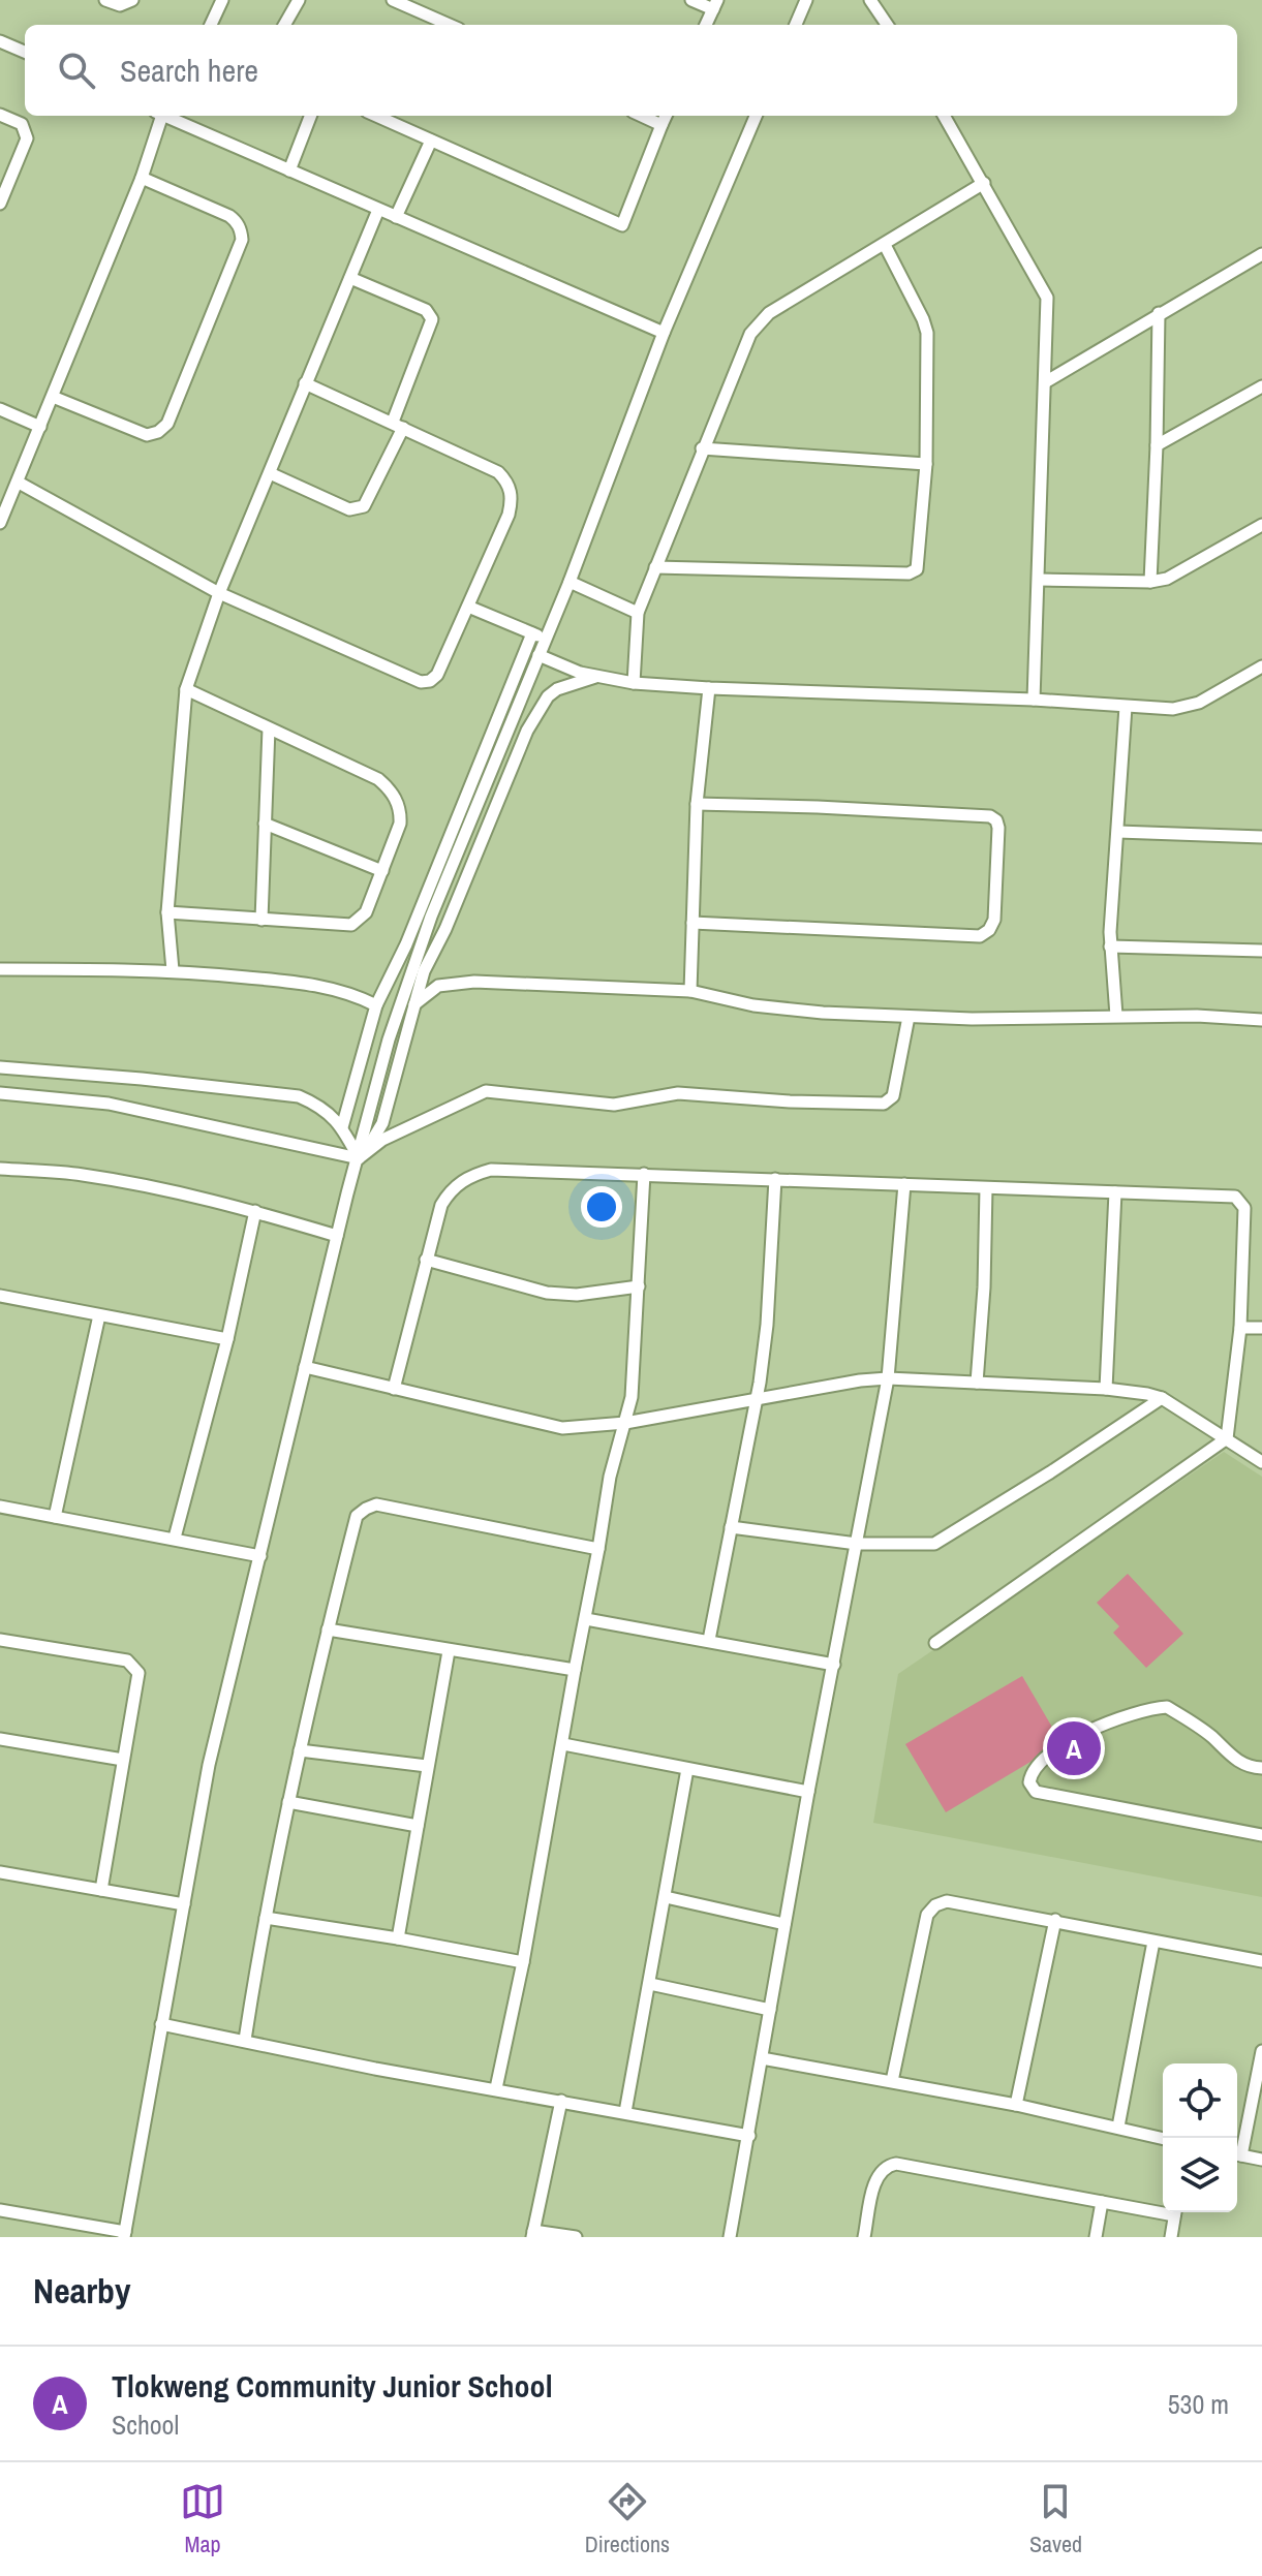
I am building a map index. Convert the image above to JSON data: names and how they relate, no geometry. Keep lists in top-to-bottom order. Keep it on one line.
{"page":{"search":"Search here","pins":"A","heading":"Nearby","list":[{"mark":"A","name":"Tlokweng Community Junior School","note":"School","value":"530 m"}],"nav":["Map","Directions","Saved"]}}
